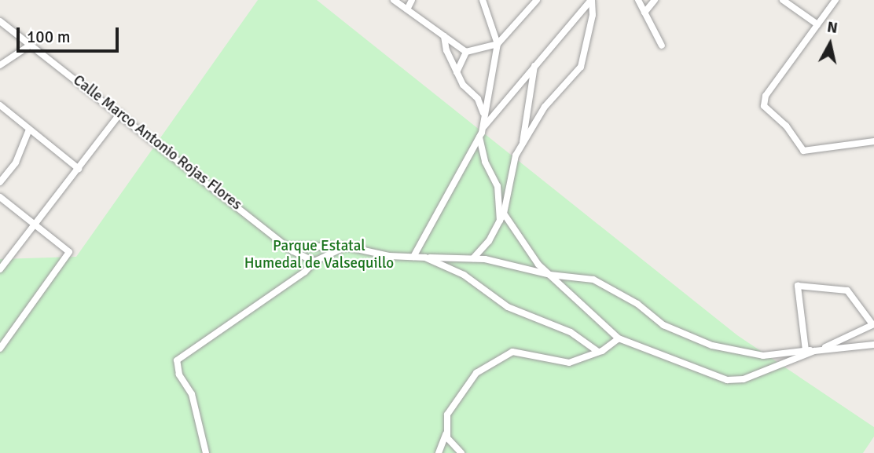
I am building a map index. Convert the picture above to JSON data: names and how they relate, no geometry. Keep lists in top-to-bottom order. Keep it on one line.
{"streets":{"street":["Calle Marco Antonio Rojas Flores"]},"parks":["Parque Estatal Humedal de Valsequillo"],"scale_bar":"100 m","north":"top"}
